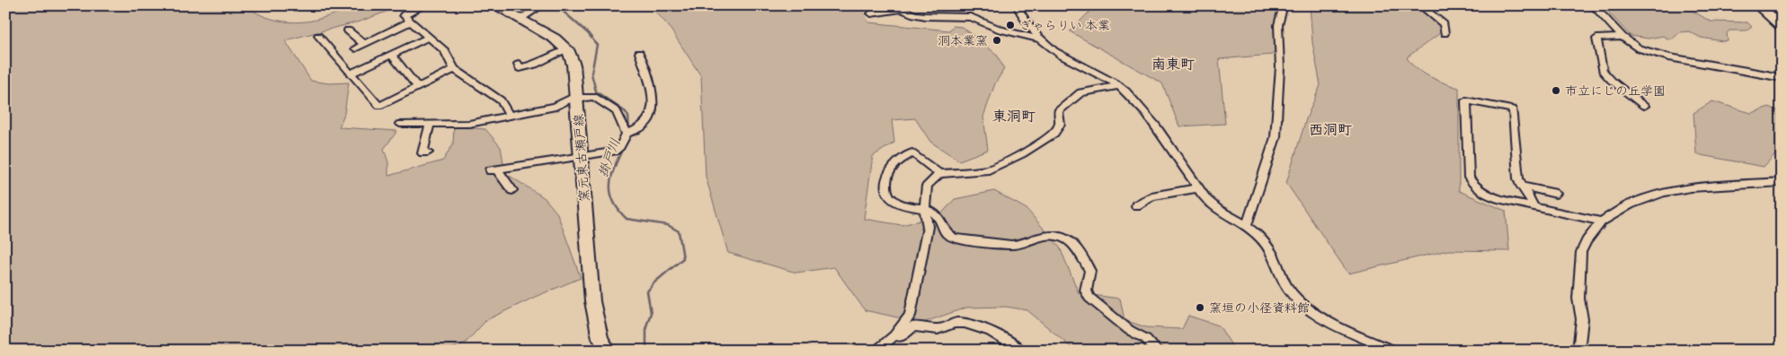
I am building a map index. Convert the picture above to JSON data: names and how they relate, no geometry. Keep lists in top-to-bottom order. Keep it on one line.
{"streets":{"main road":["窯元東古瀬戸線"]},"districts":["南東町","東洞町","西洞町"],"water":["掛戸川"],"places":["ぎゃらりい 本業","洞本業窯","市立にじの丘学園","窯垣の小径資料館"]}
